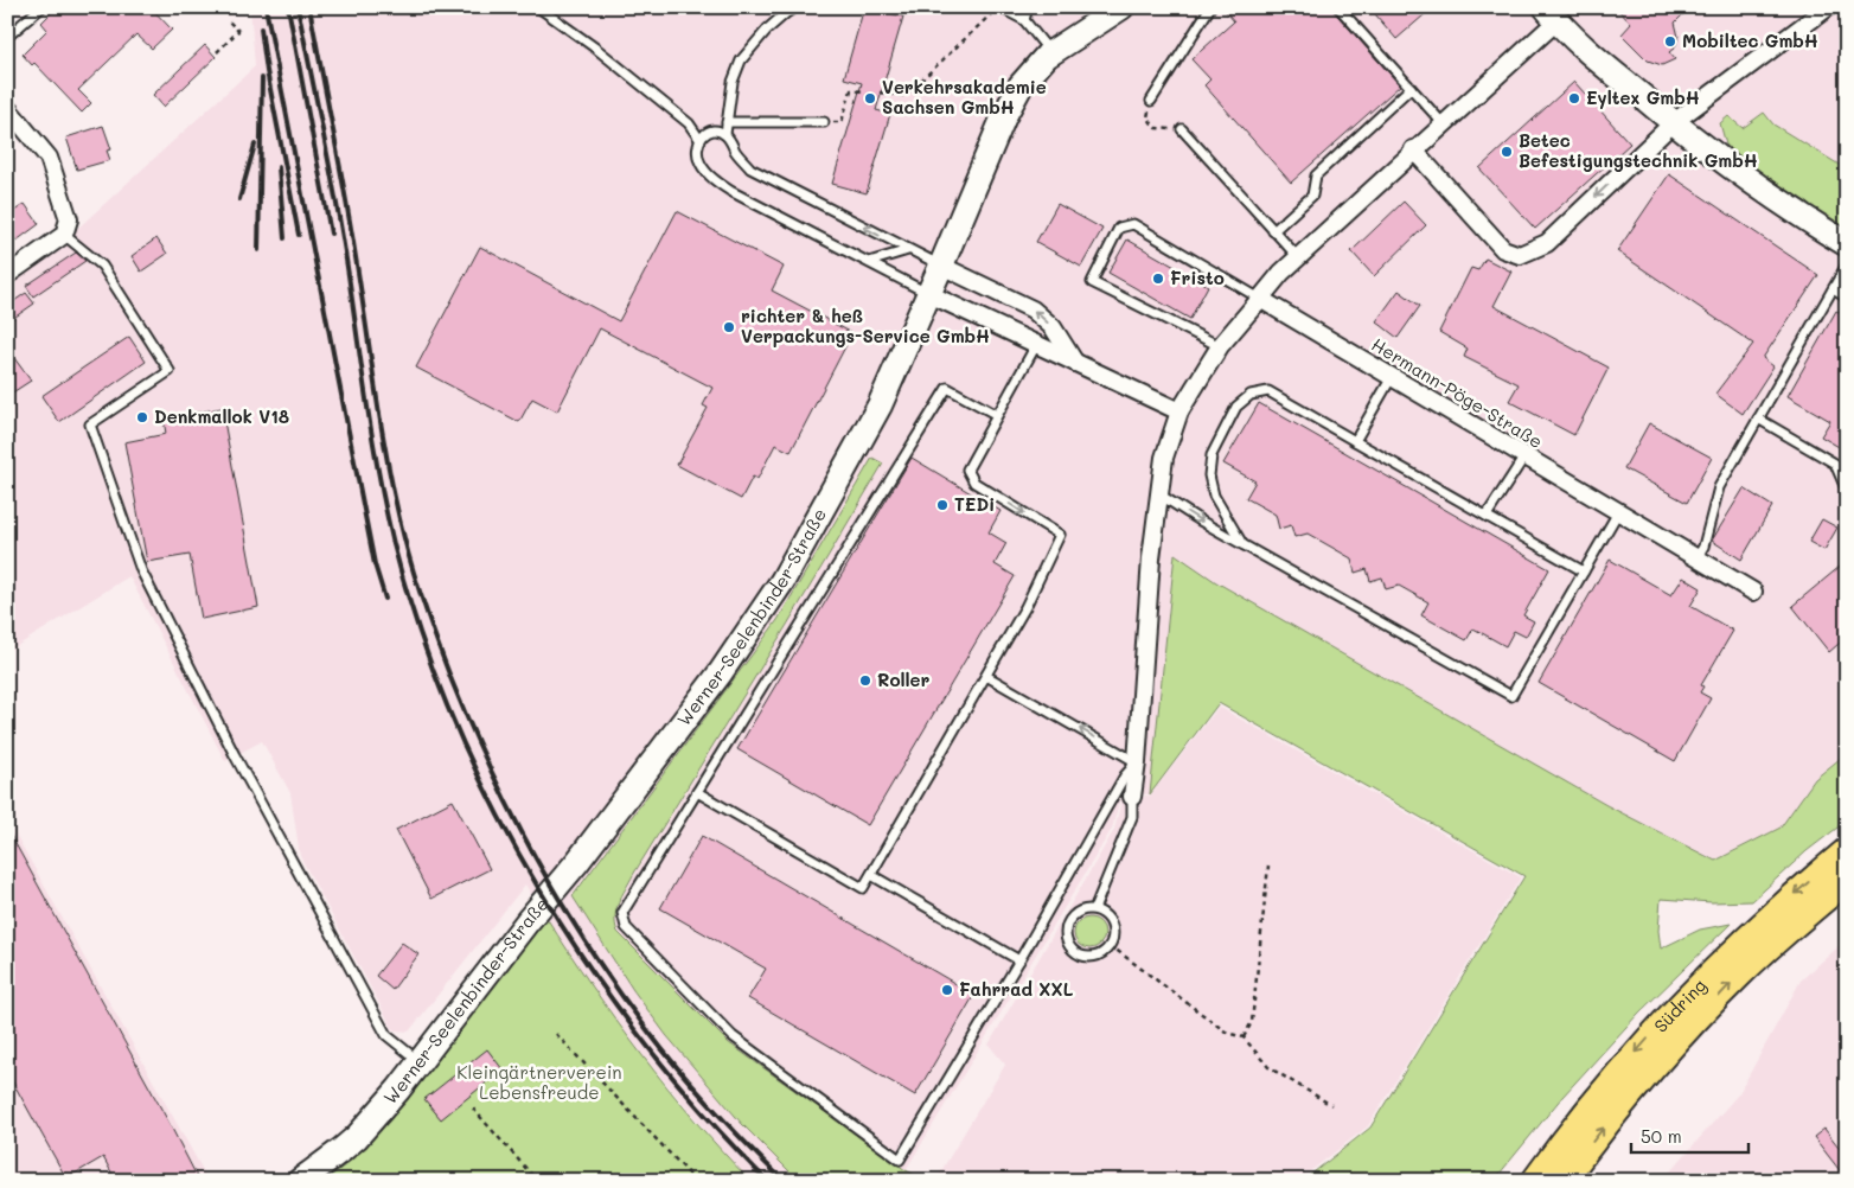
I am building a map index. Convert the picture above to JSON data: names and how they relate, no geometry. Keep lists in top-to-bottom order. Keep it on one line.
{"streets":{"main road":["Werner-Seelenbinder-Straße","Südring"],"street":["Hermann-Pöge-Straße"]},"parks":["Kleingärtnerverein Lebensfreude"],"places":["Mobiltec GmbH","Verkehrsakademie Sachsen GmbH","Eyltex GmbH","Betec Befestigungstechnik GmbH","Fristo","richter & heß Verpackungs-Service GmbH","Denkmallok V18","TEDi","Roller","Fahrrad XXL"],"scale_bar":"50 m"}
